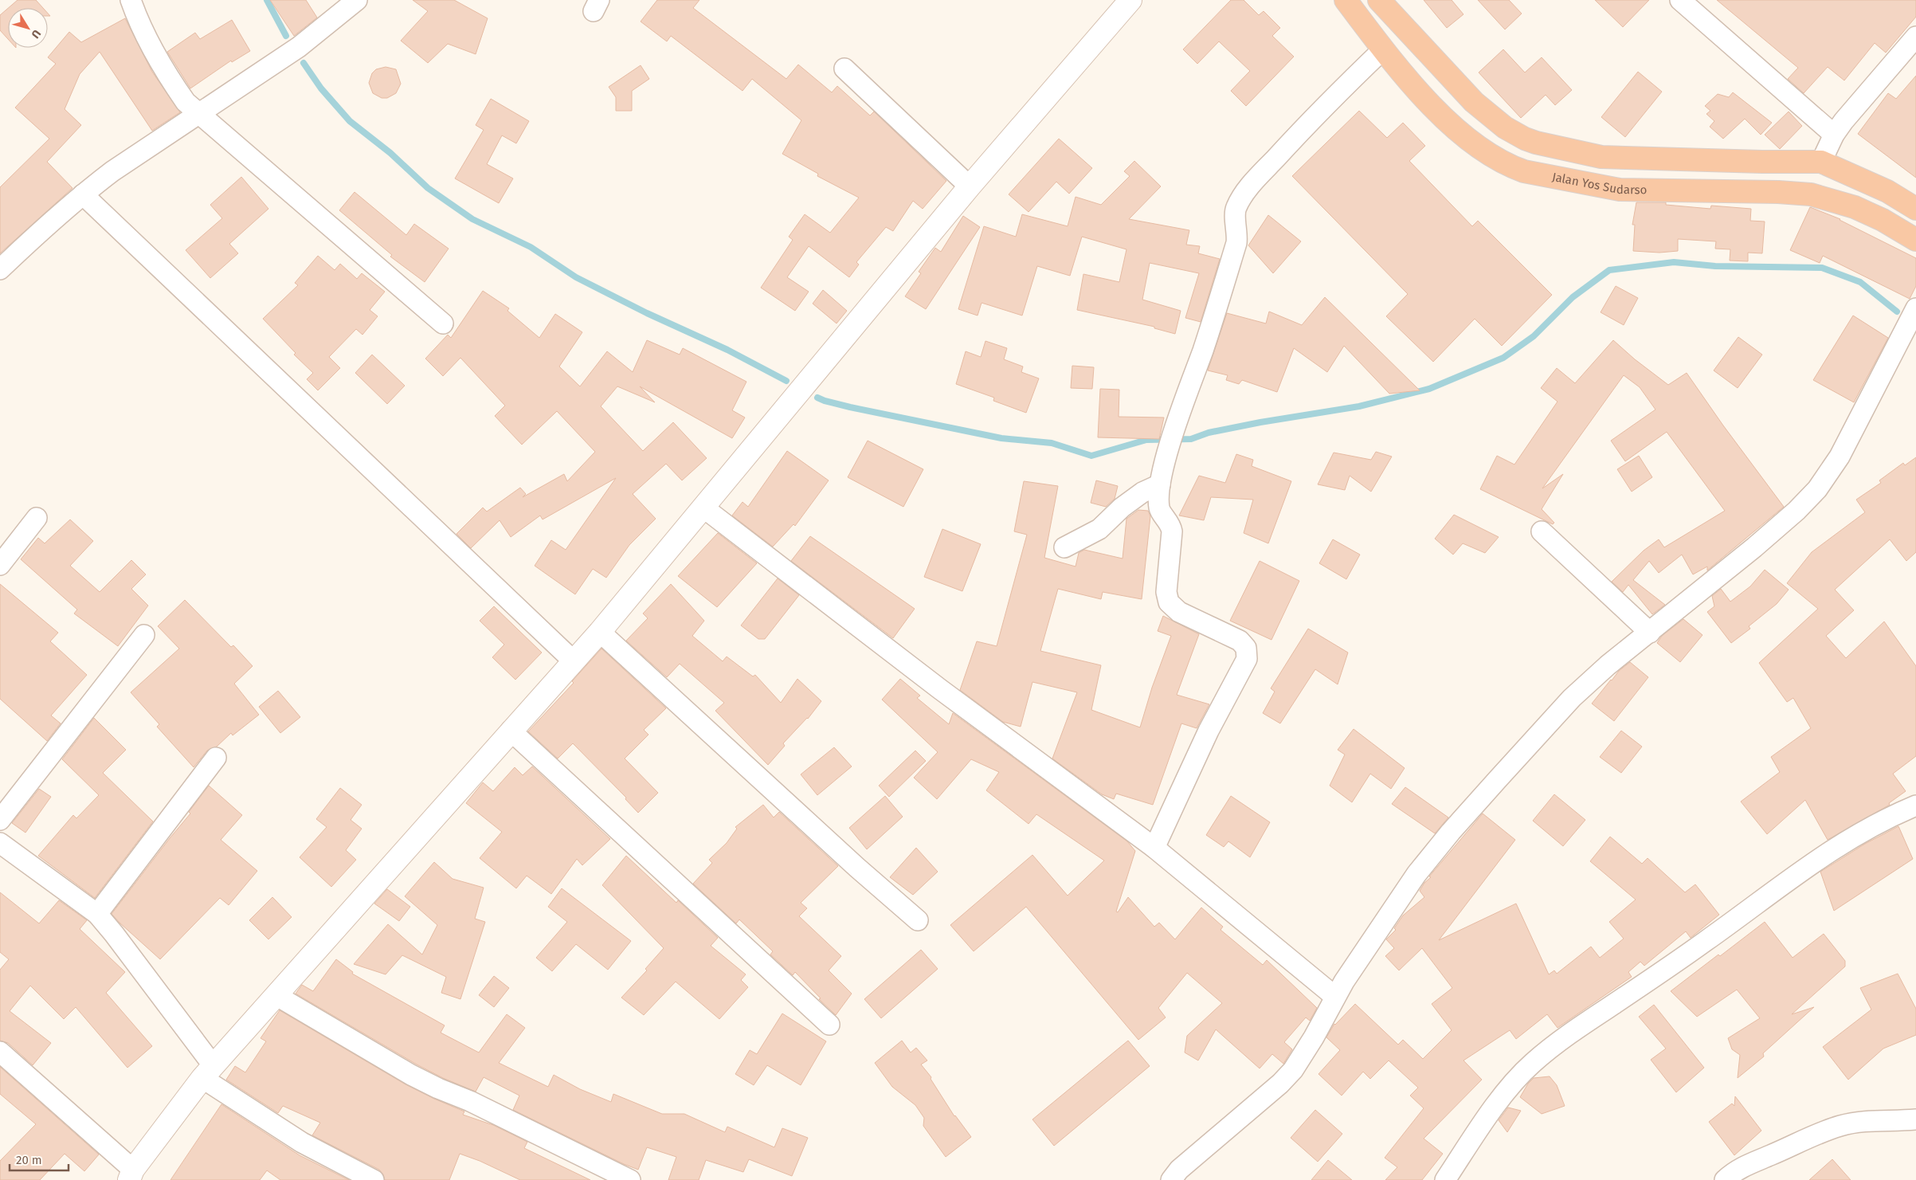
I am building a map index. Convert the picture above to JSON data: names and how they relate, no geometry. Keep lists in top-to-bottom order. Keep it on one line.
{"streets":{"highway":["Jalan Yos Sudarso"]},"scale_bar":"20 m","north":"bottom right"}
